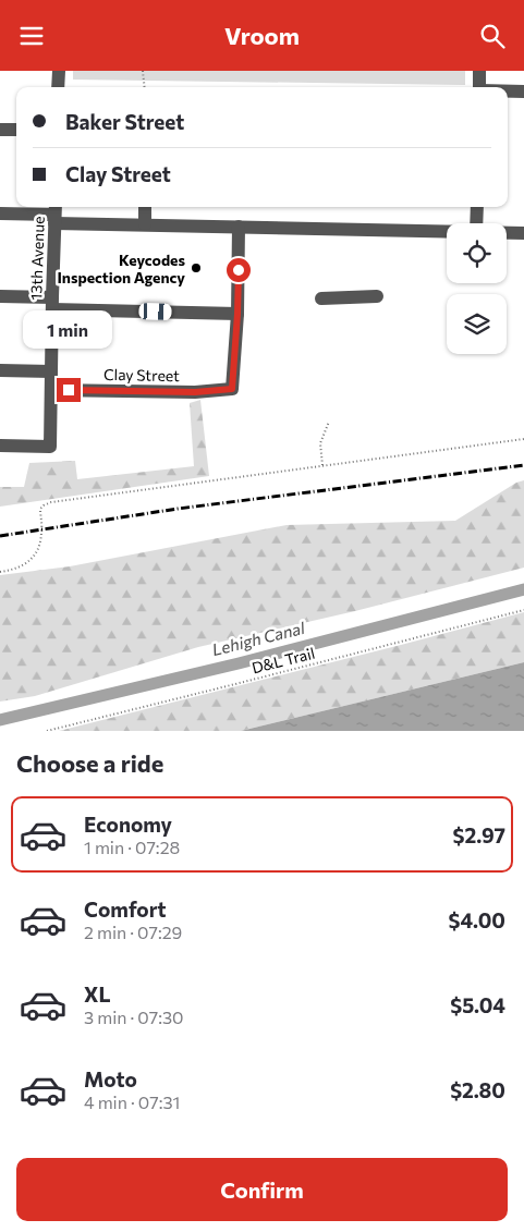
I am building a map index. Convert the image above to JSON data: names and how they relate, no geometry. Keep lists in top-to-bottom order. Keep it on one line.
{"streets":{"street":["13th Avenue","Clay Street"],"path":["D&L Trail"]},"crossings":[["13th Avenue","Clay Street"]],"water":["Lehigh Canal"],"places":["Keycodes Inspection Agency"],"page":{"header":"Vroom","banner":["Baker Street","Clay Street"],"bubble":"1 min","heading":"Choose a ride","list":[{"name":"Economy","note":"1 min · 07:28","value":"$2.97"},{"name":"Comfort","note":"2 min · 07:29","value":"$4.00"},{"name":"XL","note":"3 min · 07:30","value":"$5.04"},{"name":"Moto","note":"4 min · 07:31","value":"$2.80"}],"buttons":"Confirm"}}
